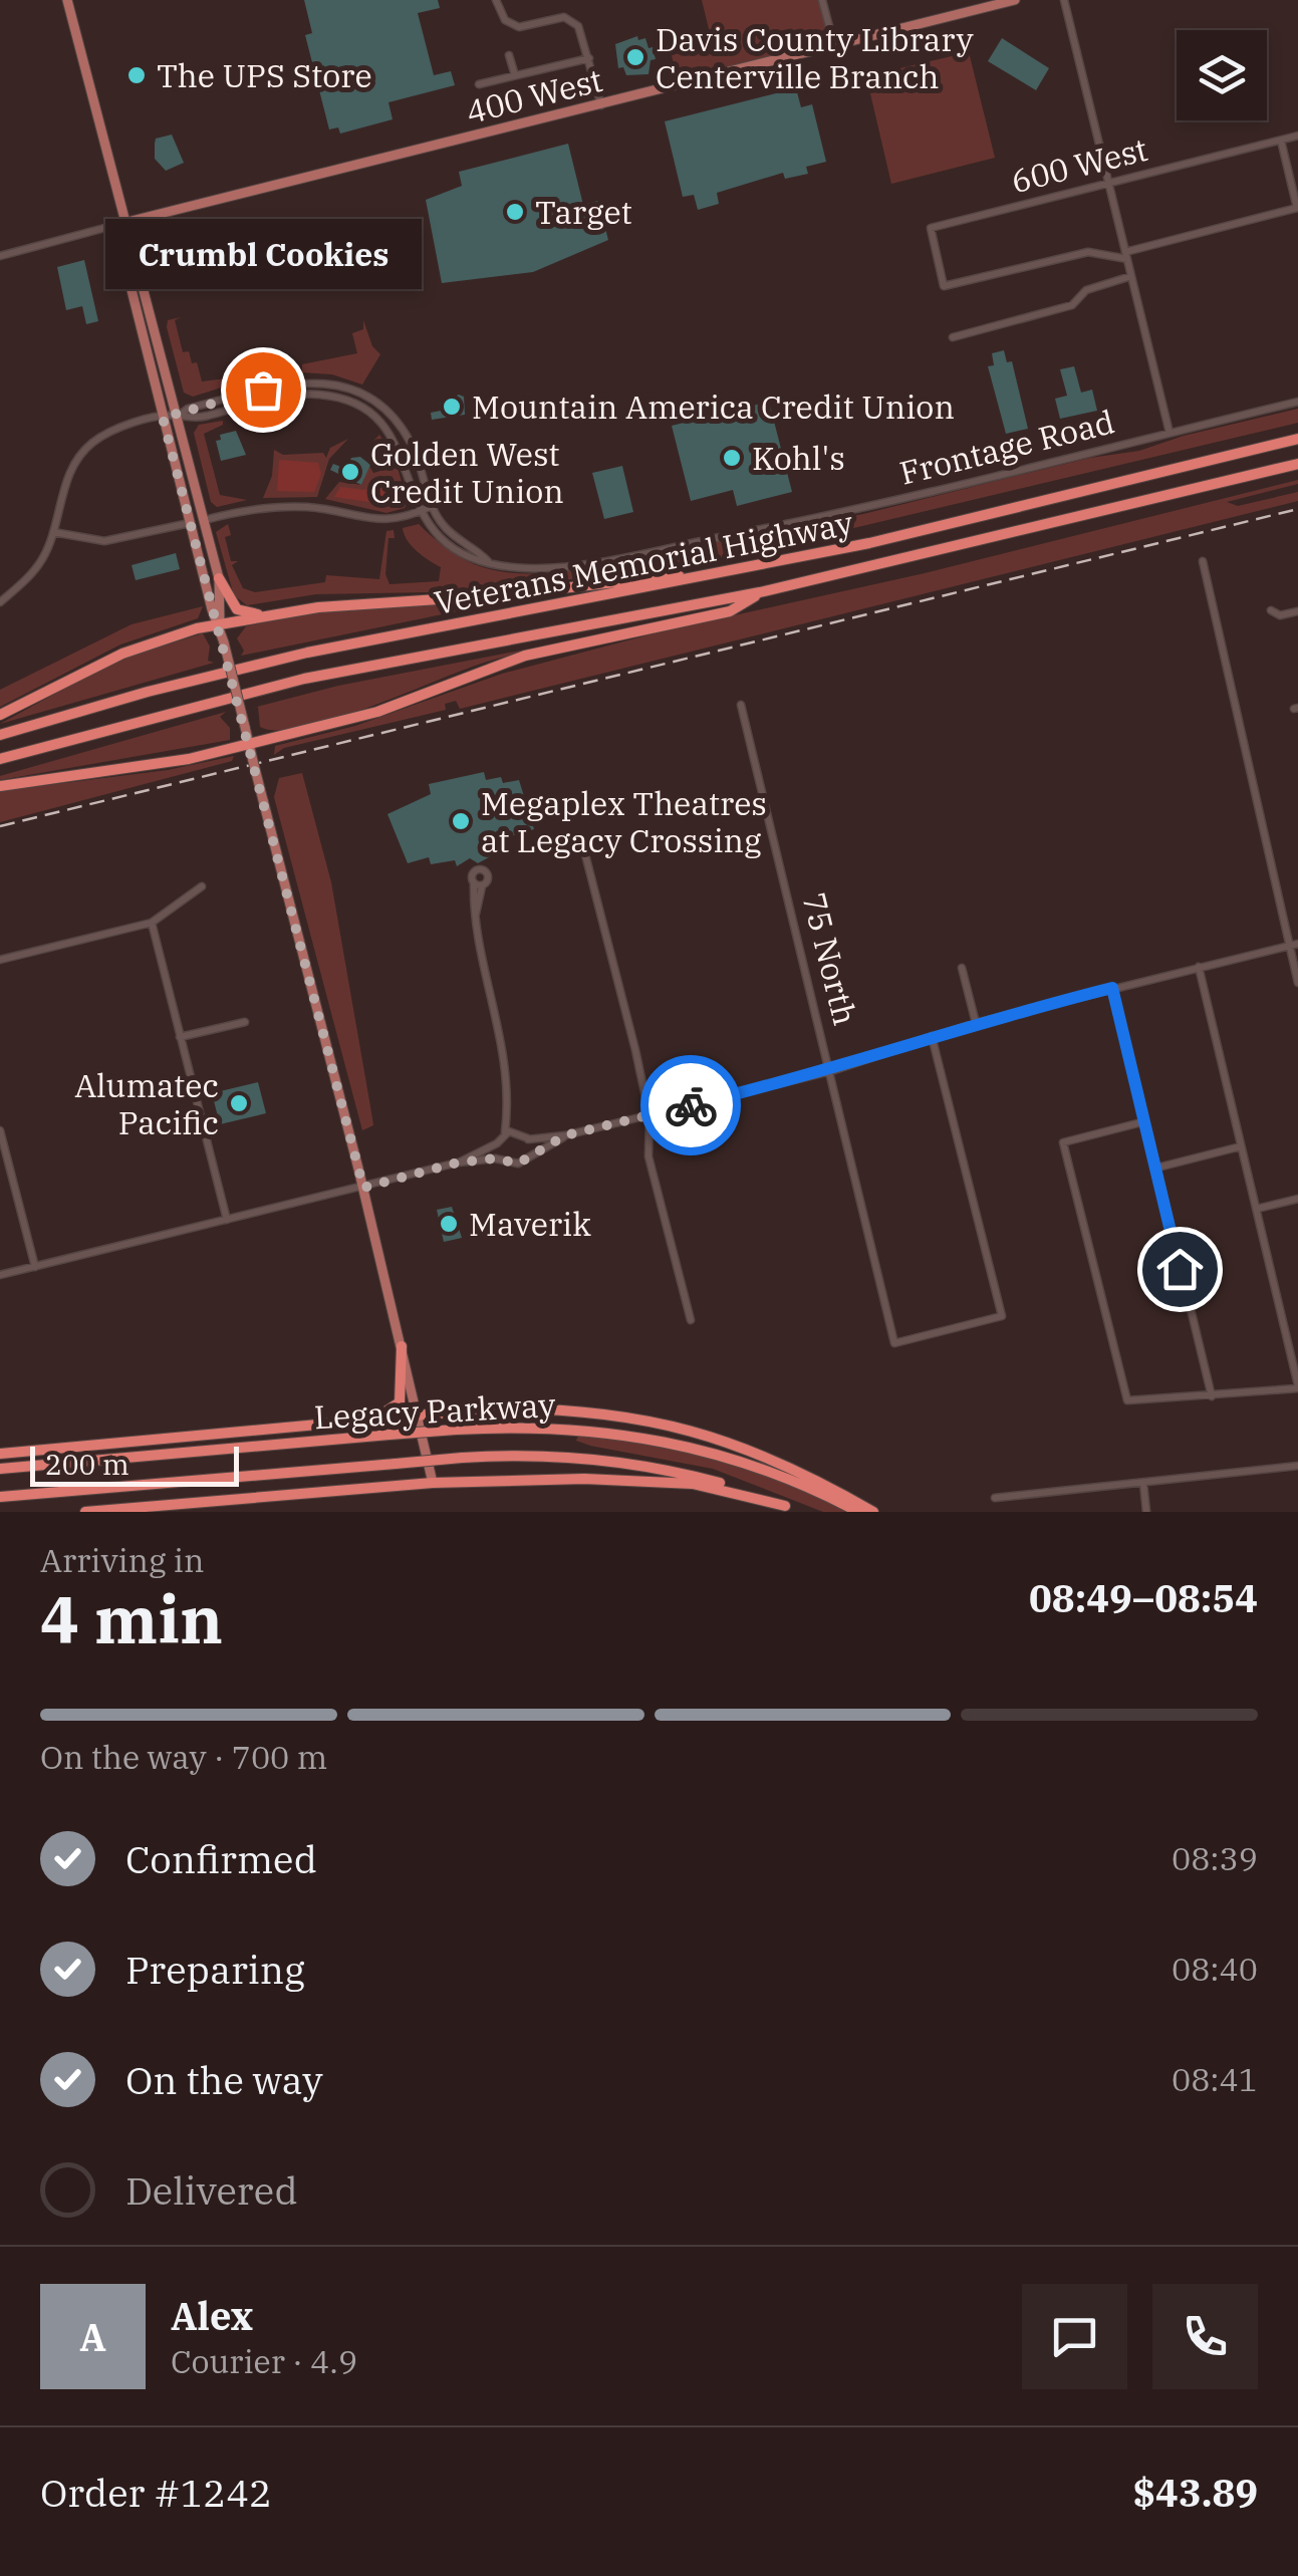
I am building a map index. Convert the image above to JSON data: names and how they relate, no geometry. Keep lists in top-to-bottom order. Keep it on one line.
{"streets":{"highway":["Veterans Memorial Highway","Legacy Parkway"],"main road":["400 West"],"street":["600 West","Frontage Road","75 North"]},"places":["Davis County Library Centerville Branch","The UPS Store","Target","Crumbl Cookies","Mountain America Credit Union","Kohl's","Golden West Credit Union","Megaplex Theatres at Legacy Crossing","Alumatec Pacific","Maverik"],"scale_bar":"200 m","page":{"bubble":"Crumbl Cookies","scale":"200 m","heading":["4 min","Arriving in","08:49–08:54"],"panel":["Alex","Courier · 4.9","Order #1242","$43.89"],"bar":"On the way · 700 m","list":[["Confirmed","08:39"],["Preparing","08:40"],["On the way","08:41"],"Delivered"],"round":"A"}}
